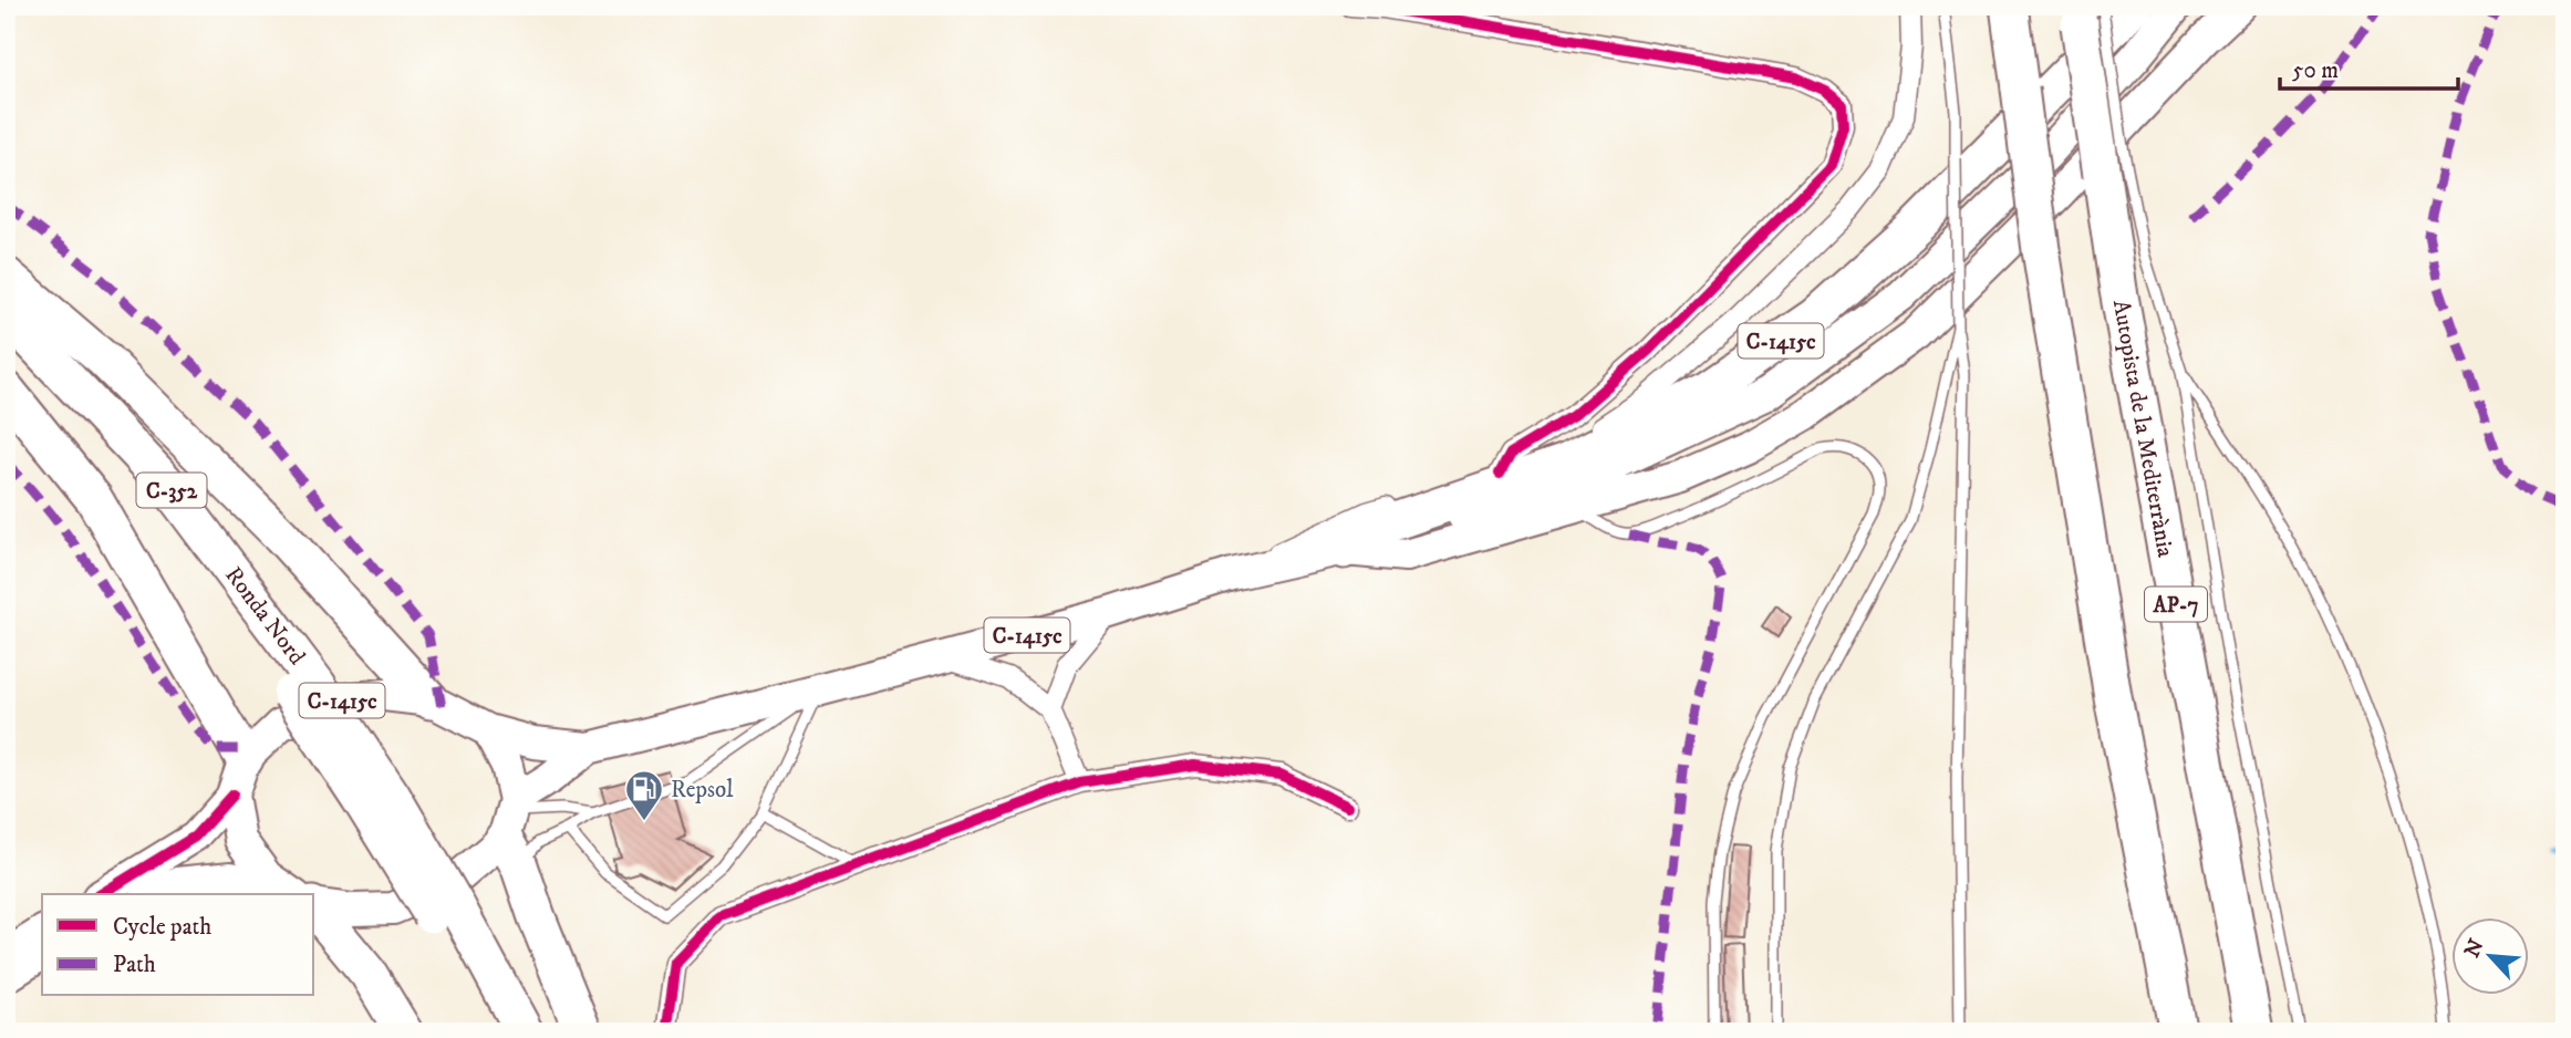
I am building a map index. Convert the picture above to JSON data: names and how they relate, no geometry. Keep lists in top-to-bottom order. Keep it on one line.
{"streets":{"highway":["C-1415c","Autopista de la Mediterrània","C-352","AP-7","Ronda Nord"]},"crossings":[["C-1415c","Autopista de la Mediterrània"]],"places":{"fuel station":["Repsol"]},"legend":["Cycle path","Path"],"scale_bar":"50 m","north":"top left"}
